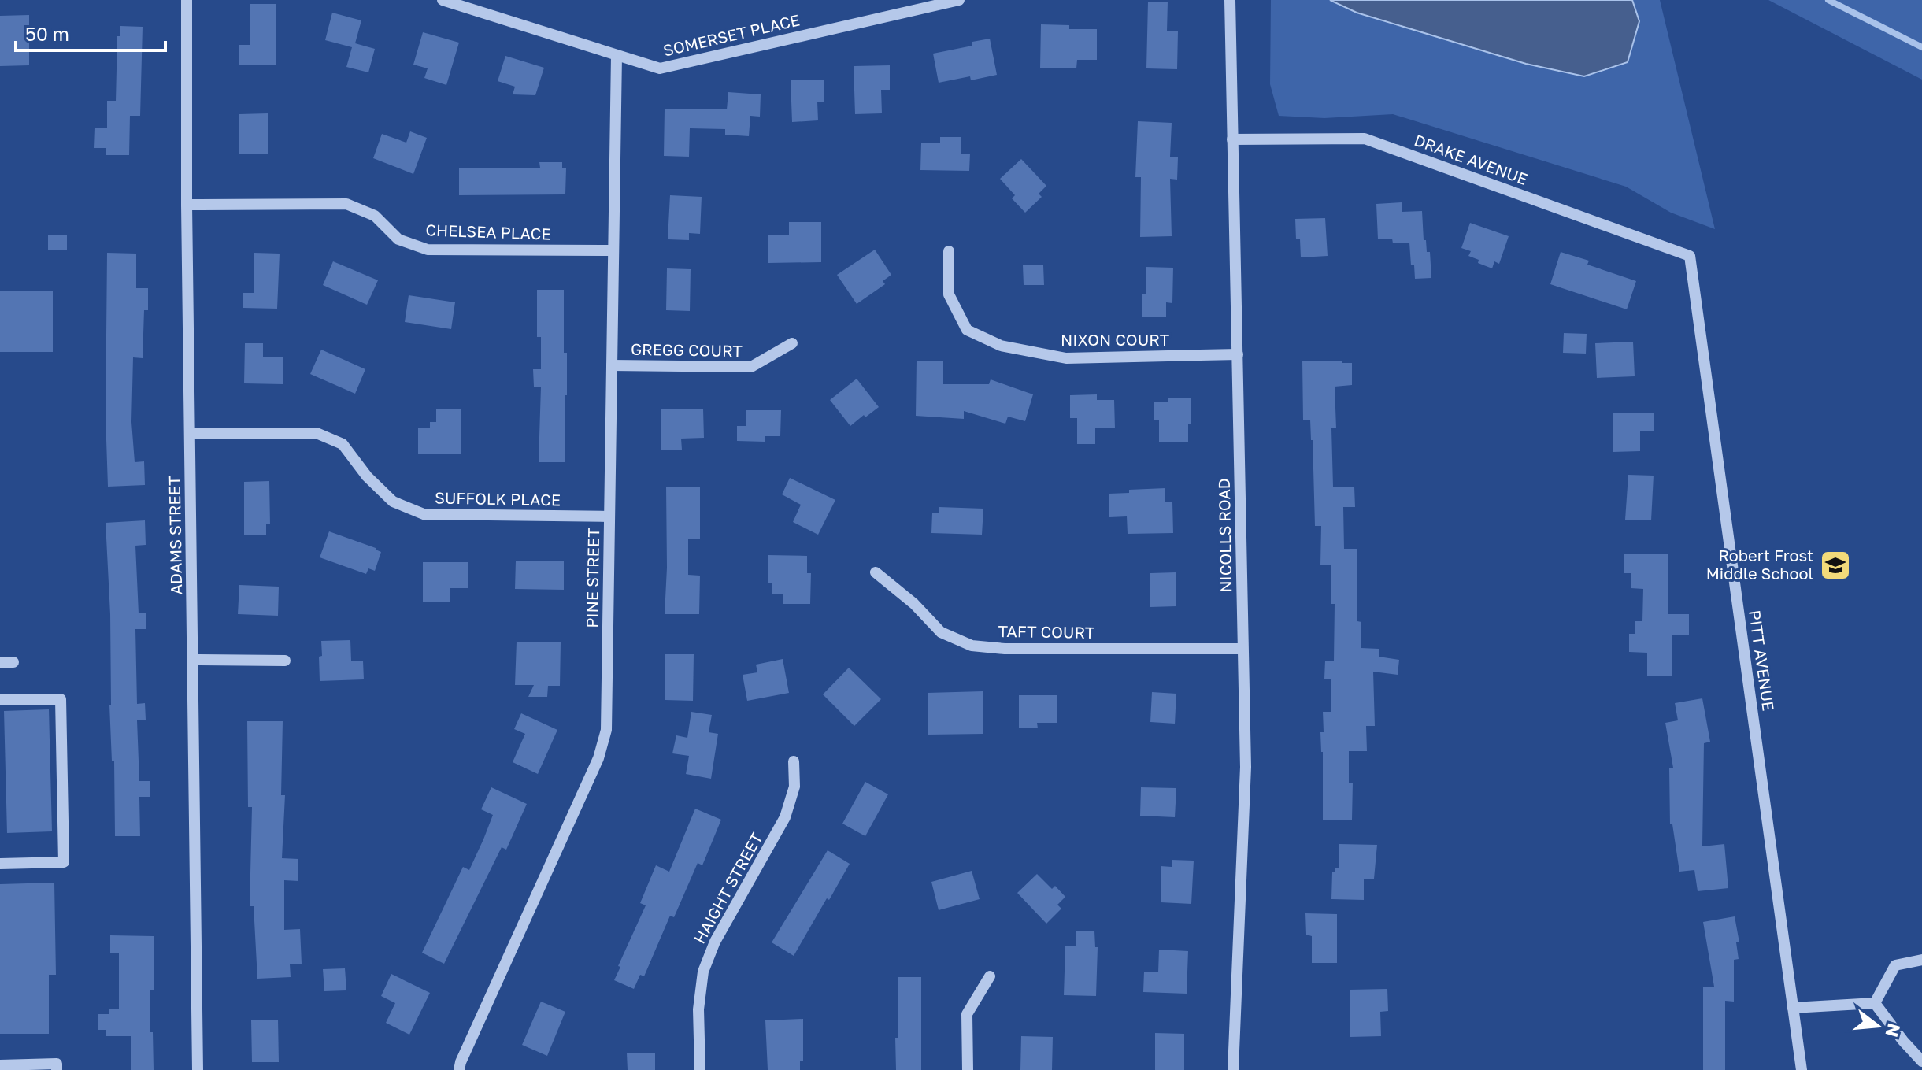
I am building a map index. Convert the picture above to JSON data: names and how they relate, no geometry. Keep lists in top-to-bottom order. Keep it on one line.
{"streets":{"street":["SOMERSET PLACE","DRAKE AVENUE","CHELSEA PLACE","NIXON COURT","GREGG COURT","SUFFOLK PLACE","ADAMS STREET","NICOLLS ROAD","PINE STREET","TAFT COURT","PITT AVENUE","HAIGHT STREET"]},"crossings":[["SOMERSET PLACE","PINE STREET"],["DRAKE AVENUE","NICOLLS ROAD"],["DRAKE AVENUE","PITT AVENUE"],["CHELSEA PLACE","ADAMS STREET"],["CHELSEA PLACE","PINE STREET"],["NIXON COURT","NICOLLS ROAD"],["GREGG COURT","PINE STREET"],["SUFFOLK PLACE","ADAMS STREET"],["SUFFOLK PLACE","PINE STREET"],["NICOLLS ROAD","TAFT COURT"]],"places":{"school or university":["Robert Frost Middle School"]},"scale_bar":"50 m","north":"right"}
